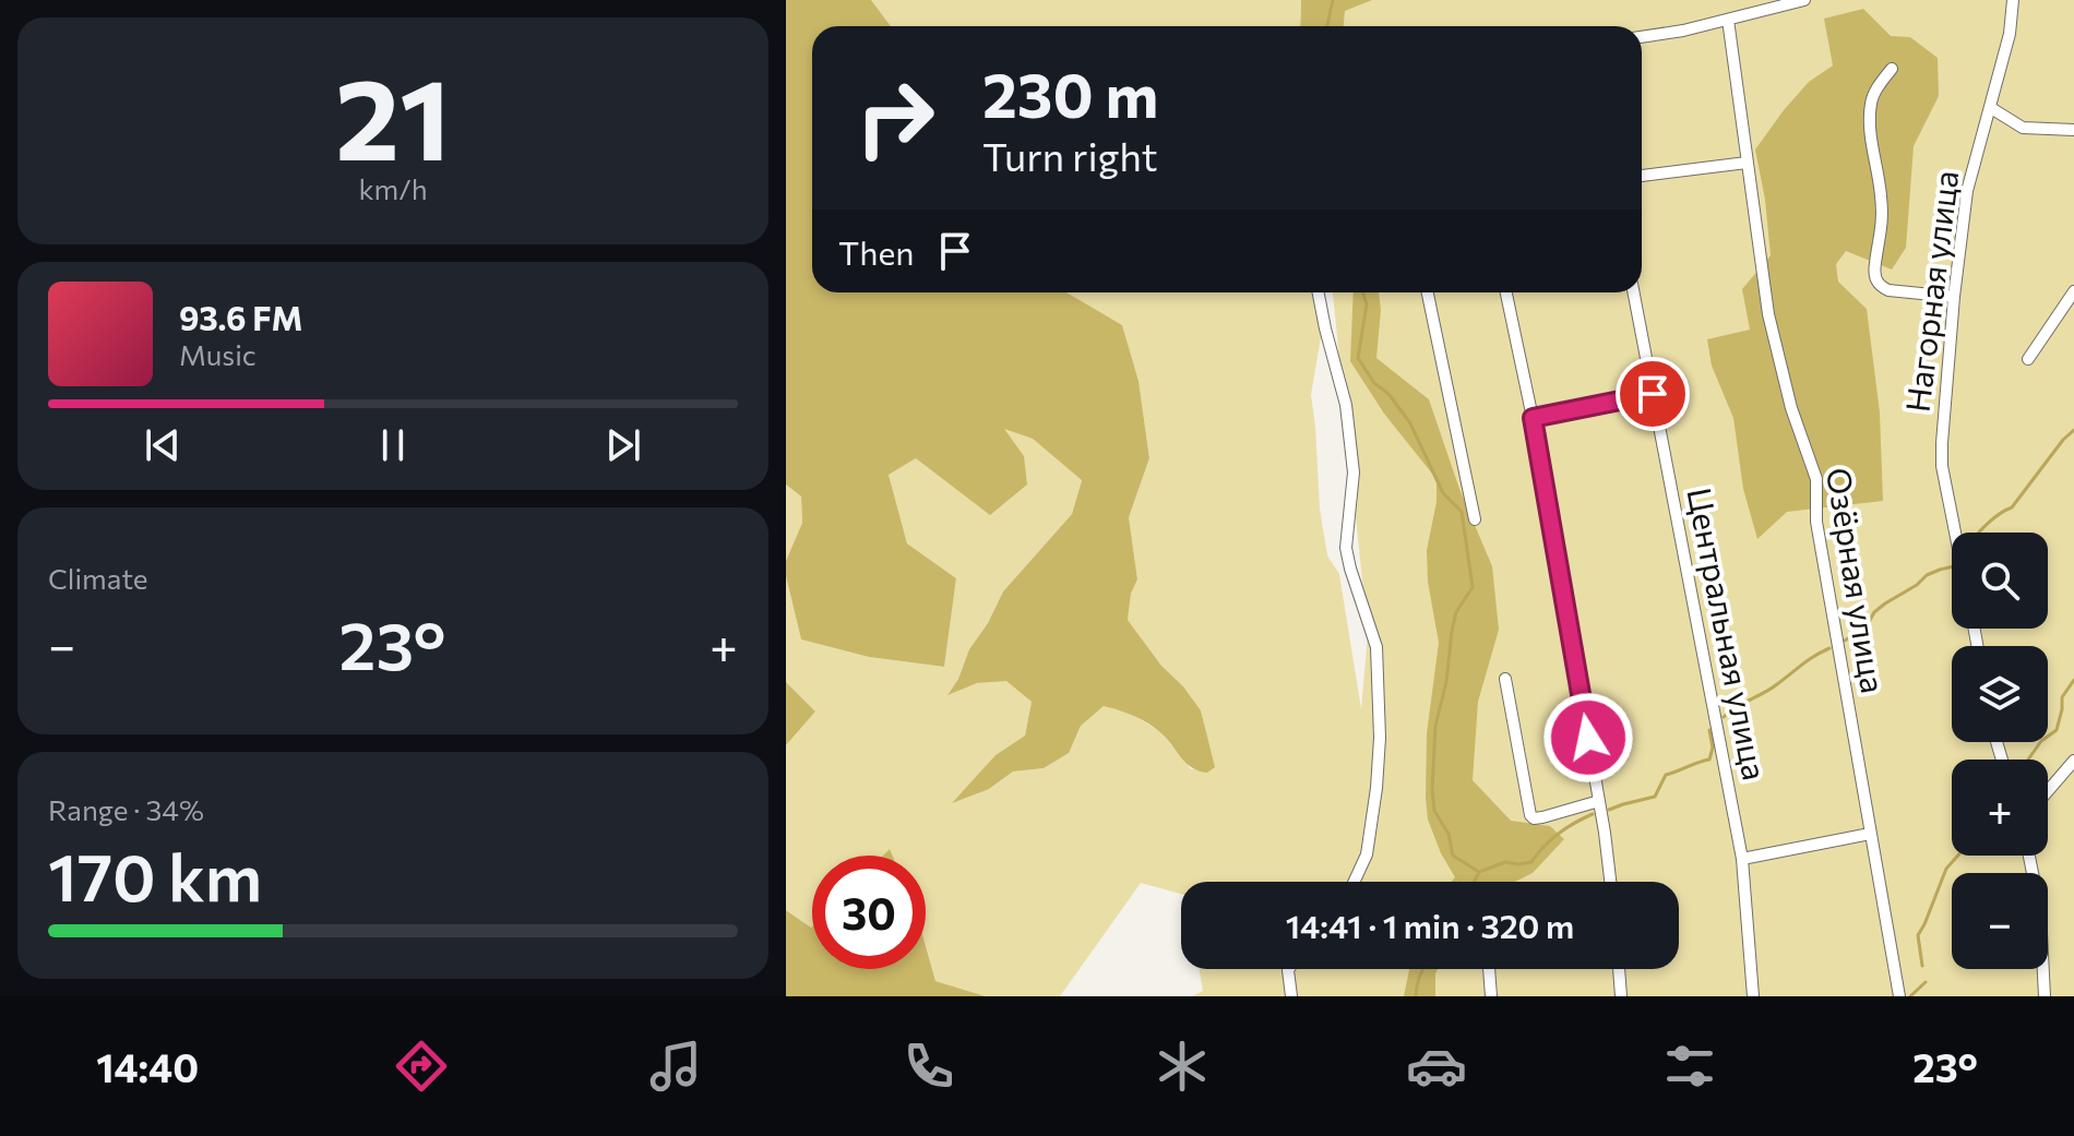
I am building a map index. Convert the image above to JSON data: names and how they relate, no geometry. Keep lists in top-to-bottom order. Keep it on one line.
{"streets":{"street":["Нагорная улица","Озёрная улица","Центральная улица"]},"page":{"tile":[["21","km/h"],"Climate",["Range · 34%","170 km"]],"turn":["230 m","Turn right"],"then":"Then","song":["93.6 FM","Music"],"map_buttons":["+","−"],"heat":["−","23°","+"],"limit":"30","trip":"14:41 · 1 min · 320 m","tabs":["14:40","23°"]}}
